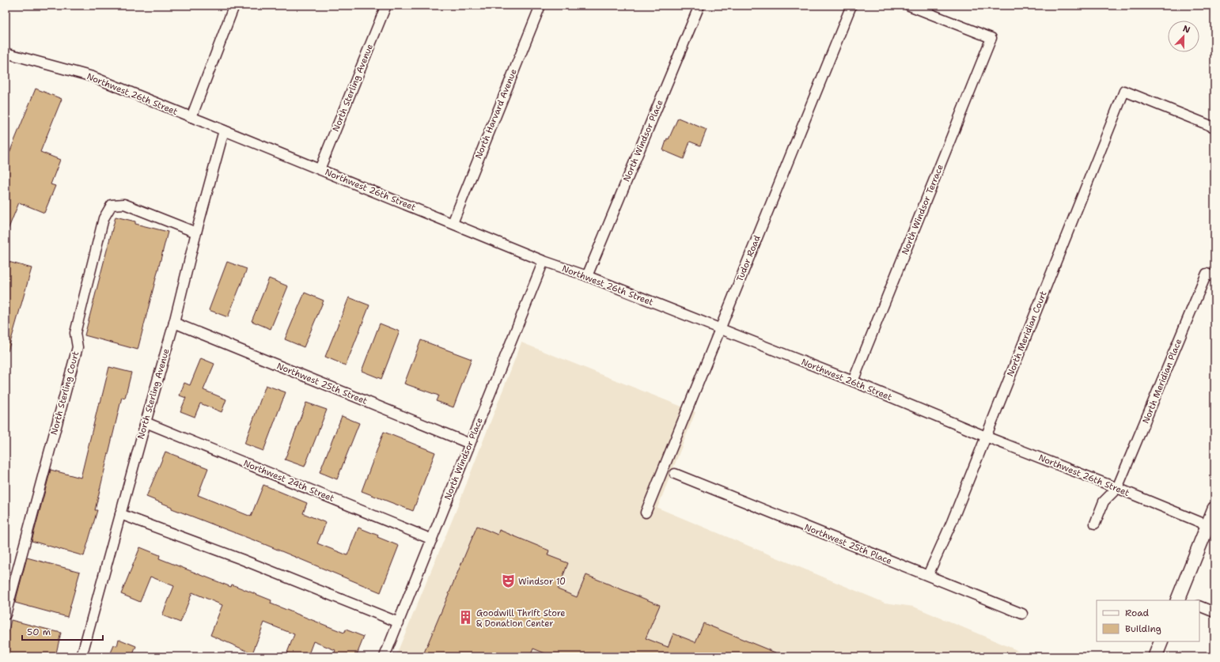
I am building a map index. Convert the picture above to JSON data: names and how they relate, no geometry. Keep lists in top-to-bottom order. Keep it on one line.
{"streets":{"street":["North Sterling Avenue","Northwest 26th Street","North Harvard Avenue","North Windsor Place","North Windsor Terrace","Tudor Road","North Meridian Court","North Meridian Place","Northwest 25th Street","North Sterling Court","Northwest 24th Street","Northwest 25th Place"]},"crossings":[["North Sterling Avenue","Northwest 26th Street"],["North Sterling Avenue","Northwest 25th Street"],["North Sterling Avenue","North Sterling Court"],["North Sterling Avenue","Northwest 24th Street"],["Northwest 26th Street","North Harvard Avenue"],["Northwest 26th Street","North Windsor Place"],["Northwest 26th Street","North Windsor Terrace"],["Northwest 26th Street","Tudor Road"],["Northwest 26th Street","North Meridian Court"],["Northwest 26th Street","North Meridian Place"],["North Windsor Place","Northwest 25th Street"],["North Windsor Place","Northwest 24th Street"],["North Meridian Court","Northwest 25th Place"]],"places":{"theatre":["Windsor 10"],"building":["Goodwill Thrift Store & Donation Center"]},"legend":["Road","Building"],"scale_bar":"50 m","north":"top"}
